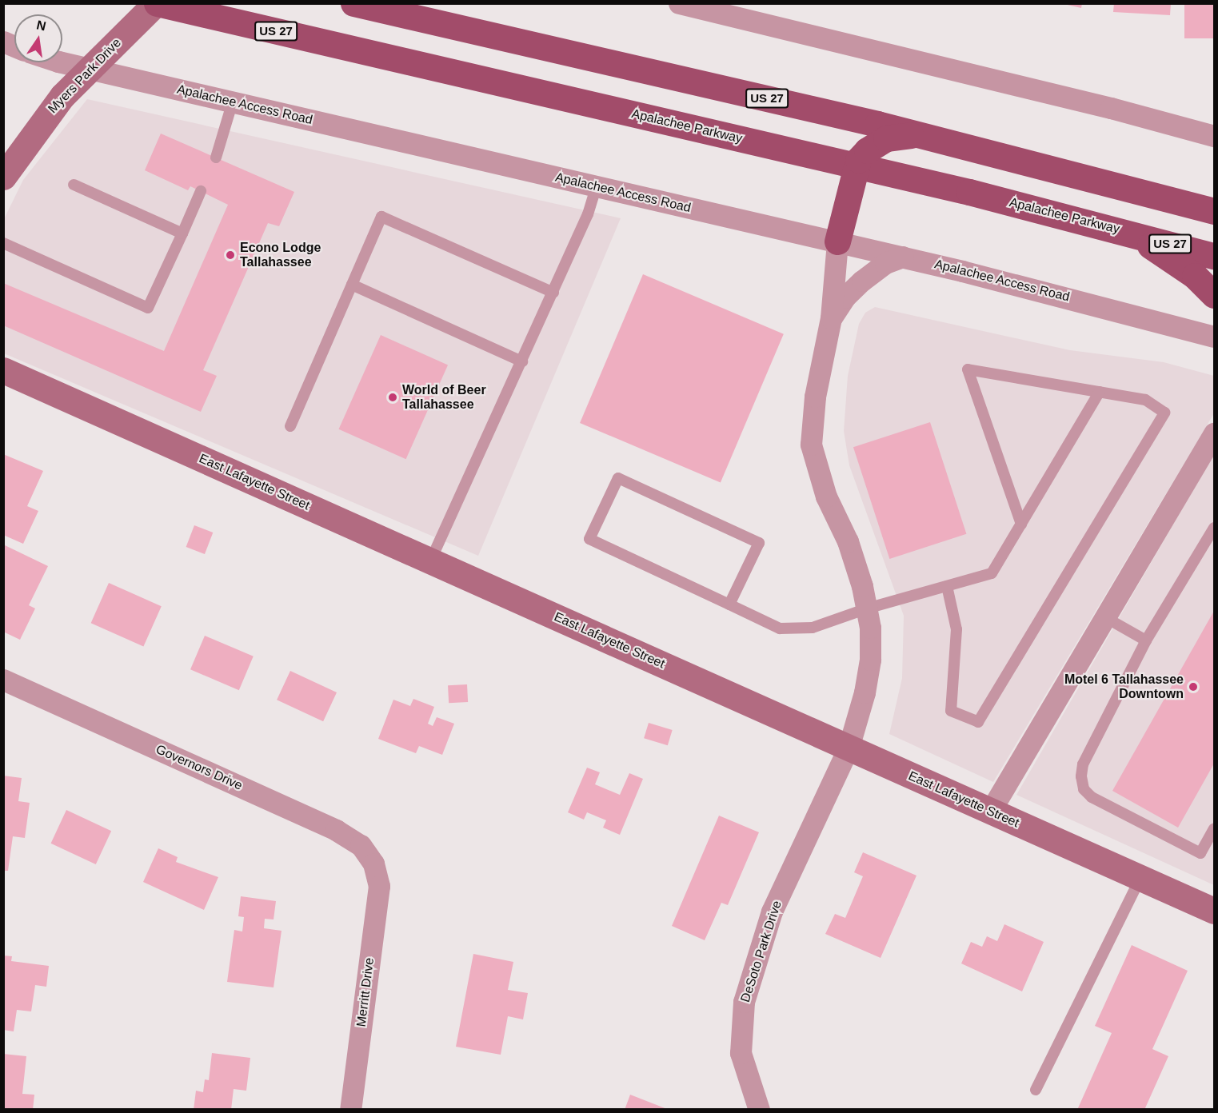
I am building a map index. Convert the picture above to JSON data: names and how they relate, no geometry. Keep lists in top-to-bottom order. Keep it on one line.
{"streets":{"main road":["US 27","Apalachee Parkway"],"street":["Myers Park Drive","Apalachee Access Road","East Lafayette Street","Governors Drive","DeSoto Park Drive","Merritt Drive"]},"crossings":[["Myers Park Drive","Apalachee Access Road"],["Myers Park Drive","Apalachee Parkway"],["East Lafayette Street","DeSoto Park Drive"],["Governors Drive","Merritt Drive"]],"places":["Econo Lodge Tallahassee","World of Beer Tallahassee","Motel 6 Tallahassee Downtown"],"north":"top"}
